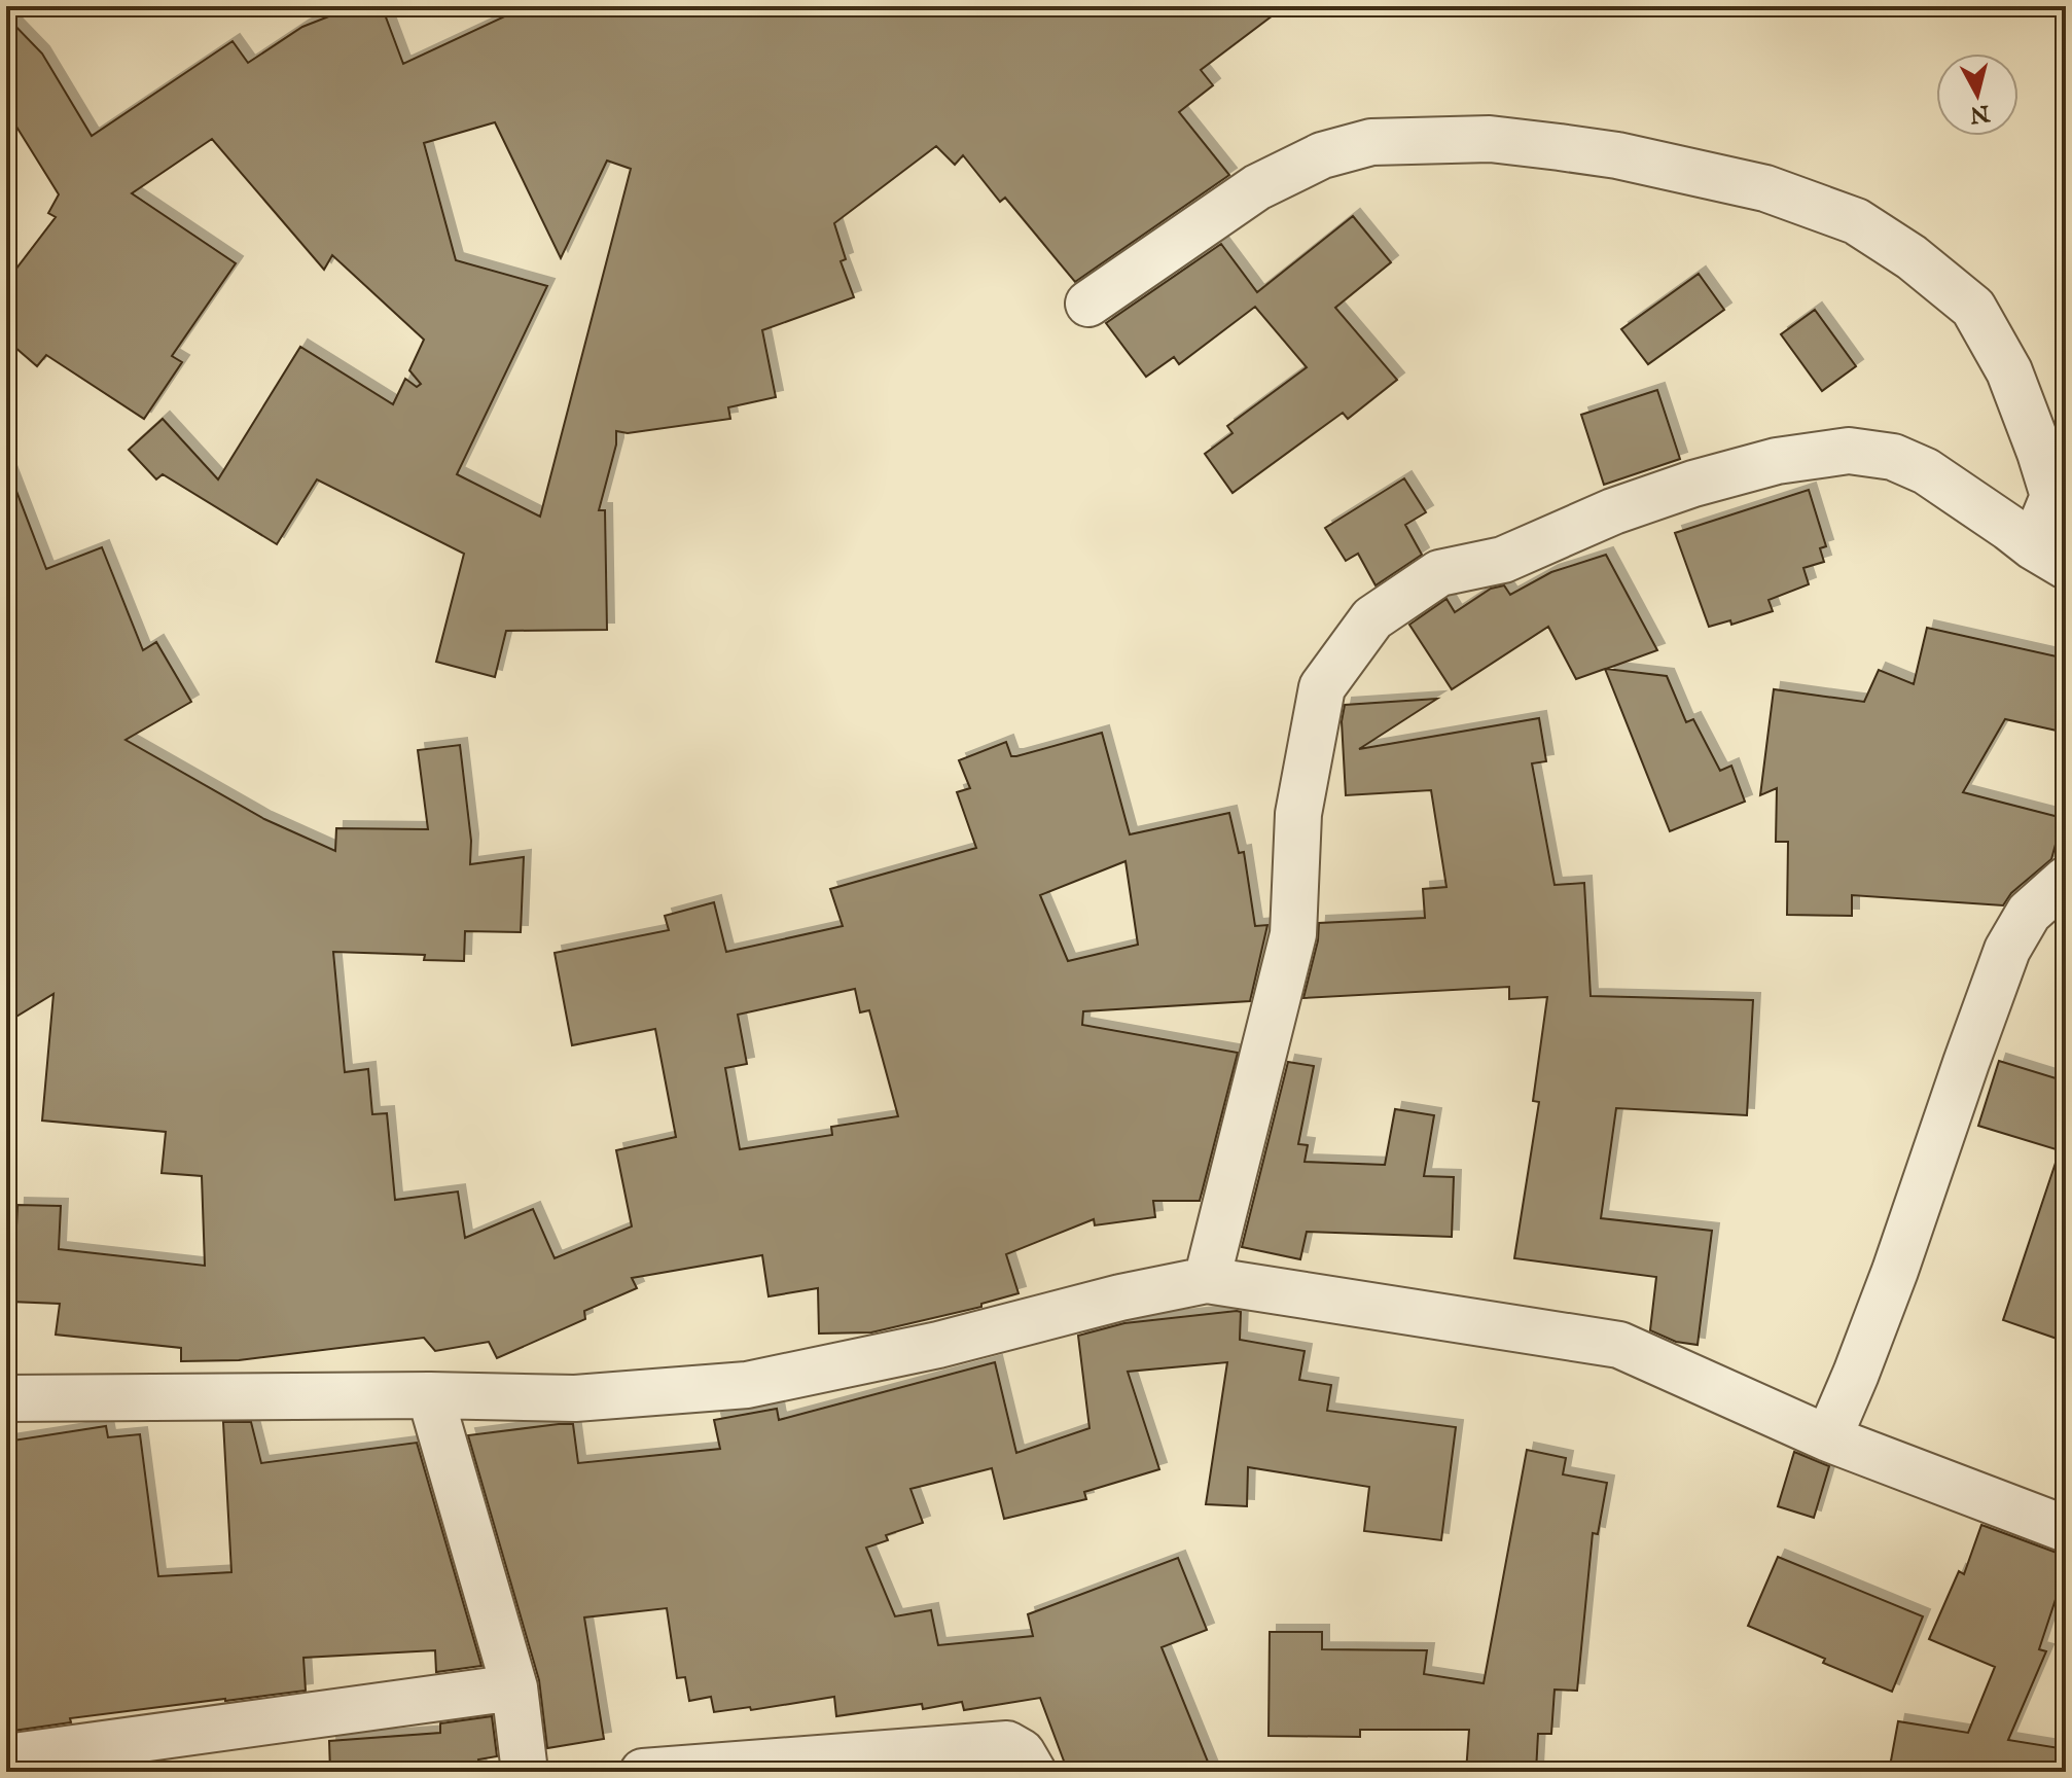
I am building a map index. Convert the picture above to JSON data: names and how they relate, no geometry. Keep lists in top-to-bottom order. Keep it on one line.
{"north":"bottom"}
